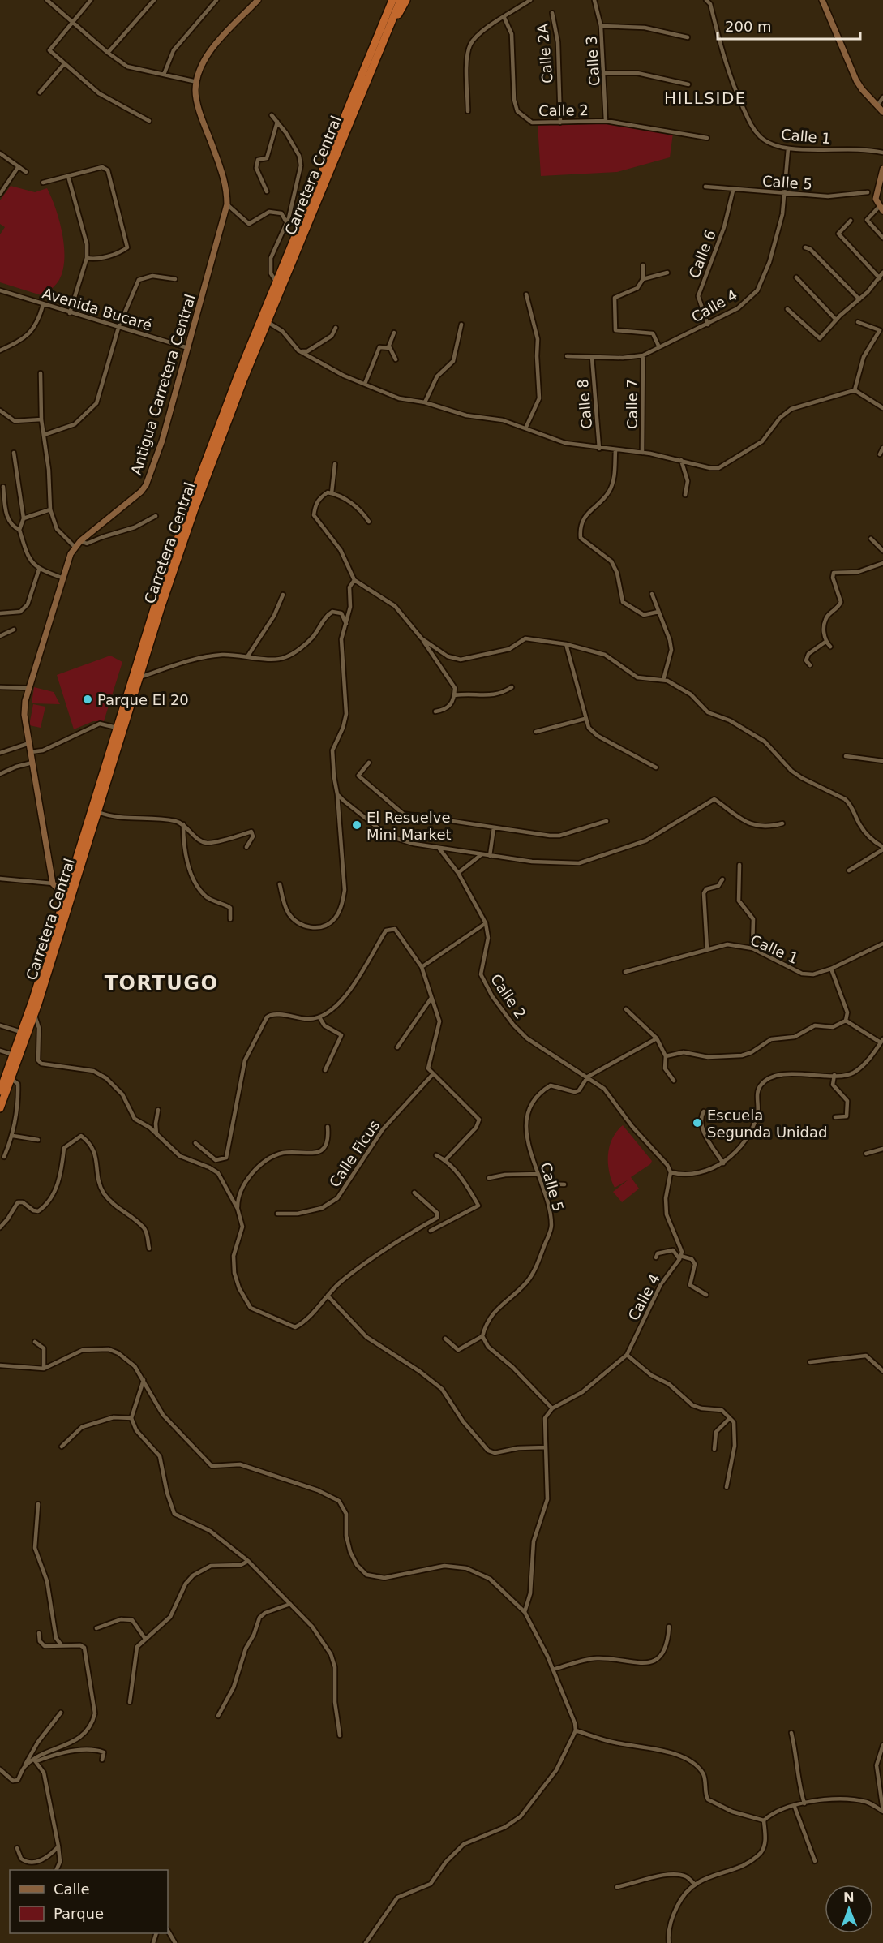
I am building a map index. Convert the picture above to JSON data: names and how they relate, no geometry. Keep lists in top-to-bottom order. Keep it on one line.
{"streets":{"highway":["Carretera Central"],"street":["Calle 2A","Calle 3","Calle 2","Calle 1","Calle 5","Calle 6","Calle 4","Avenida Bucaré","Antigua Carretera Central","Calle 8","Calle 7","Calle Ficus"]},"crossings":[["Calle 2A","Calle 2"],["Calle 3","Calle 2"],["Calle 2","Calle 5"],["Calle 1","Calle 4"],["Calle 5","Calle 6"],["Calle 5","Calle 4"],["Calle 6","Calle 4"],["Calle 4","Calle 8"],["Calle 4","Calle 7"],["Avenida Bucaré","Antigua Carretera Central"]],"districts":["HILLSIDE","TORTUGO"],"places":["Parque El 20","El Resuelve Mini Market","Escuela Segunda Unidad"],"legend":["Calle","Parque"],"scale_bar":"200 m","north":"top"}
